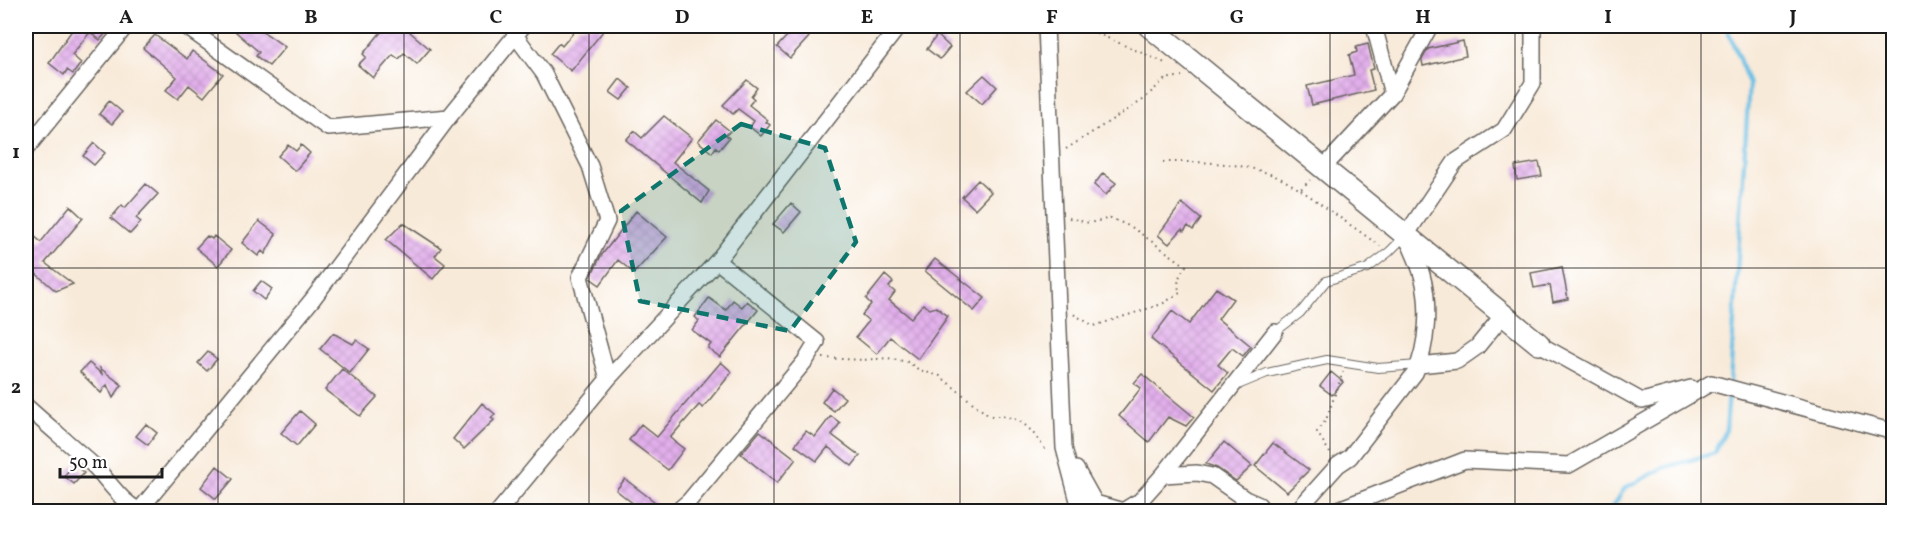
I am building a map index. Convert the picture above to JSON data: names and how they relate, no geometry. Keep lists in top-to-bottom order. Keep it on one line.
{"scale_bar":"50 m","grid":{"columns":["A","B","C","D","E","F","G","H","I","J"],"rows":["1","2"]}}
